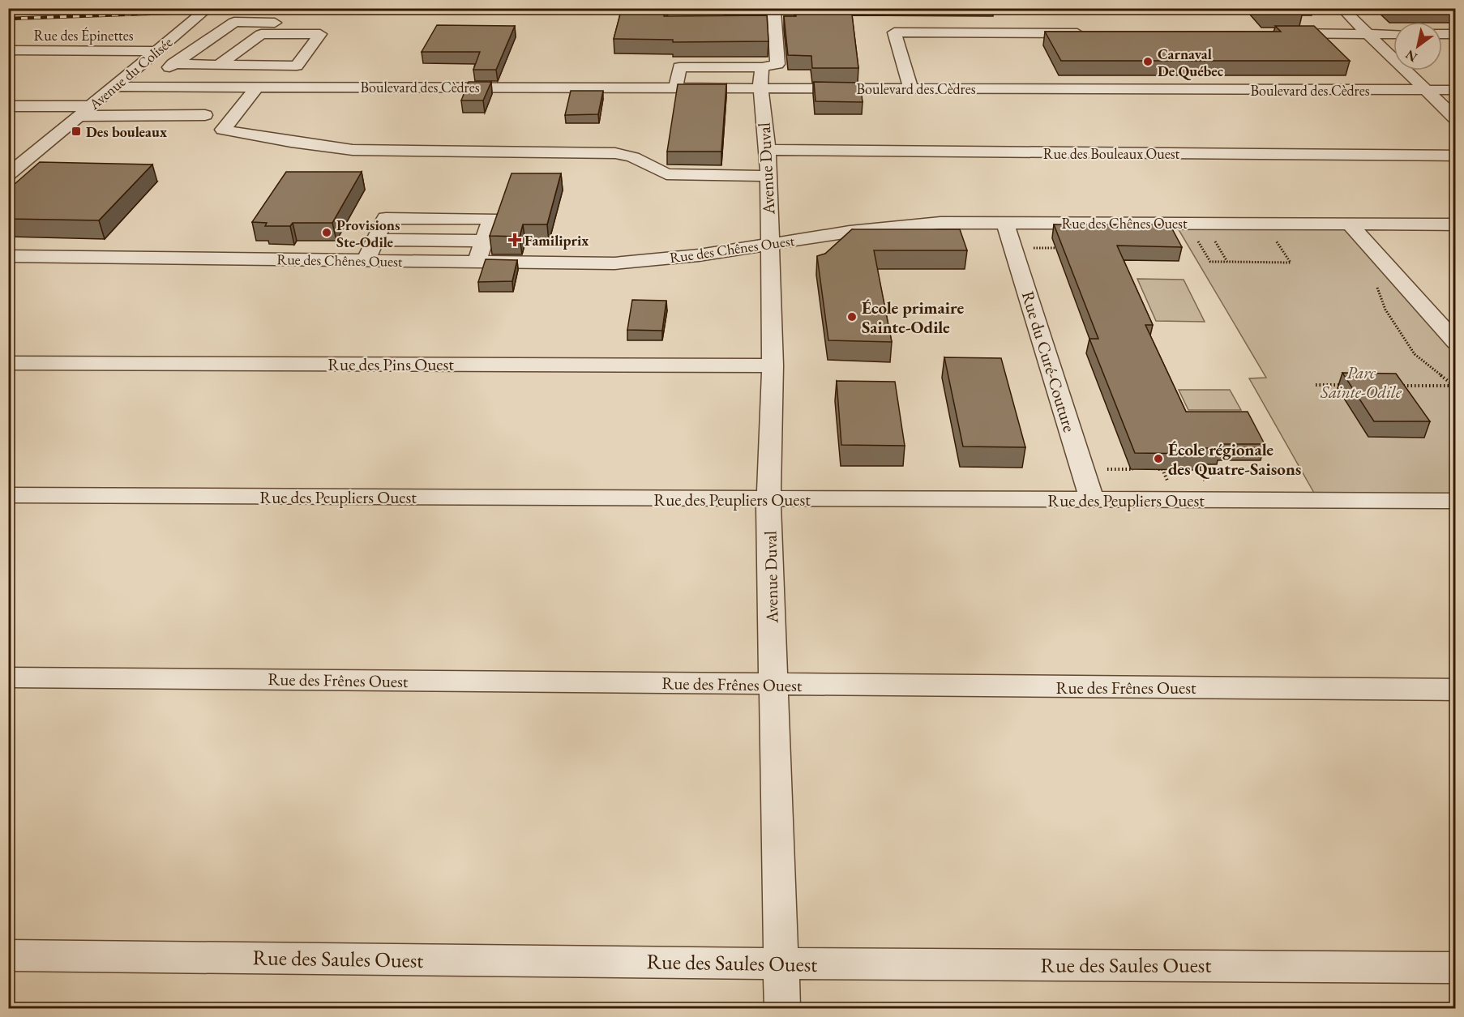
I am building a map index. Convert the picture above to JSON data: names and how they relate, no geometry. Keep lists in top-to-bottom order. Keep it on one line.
{"streets":{"street":["Rue des Épinettes","Avenue du Colisée","Boulevard des Cèdres","Rue des Bouleaux Ouest","Avenue Duval","Rue des Chênes Ouest","Rue du Curé-Couture","Rue des Pins Ouest","Rue des Peupliers Ouest","Rue des Frênes Ouest","Rue des Saules Ouest"]},"crossings":[["Rue des Épinettes","Avenue du Colisée"],["Avenue du Colisée","Boulevard des Cèdres"],["Boulevard des Cèdres","Avenue Duval"],["Rue des Bouleaux Ouest","Avenue Duval"],["Avenue Duval","Rue des Chênes Ouest"],["Avenue Duval","Rue des Pins Ouest"],["Avenue Duval","Rue des Peupliers Ouest"],["Avenue Duval","Rue des Frênes Ouest"],["Avenue Duval","Rue des Saules Ouest"],["Rue des Chênes Ouest","Rue du Curé-Couture"],["Rue du Curé-Couture","Rue des Peupliers Ouest"]],"parks":["Parc Sainte-Odile"],"places":{"other":["Carnaval De Québec","Provisions Ste-Odile","École primaire Sainte-Odile","École régionale des Quatre-Saisons"],"transit":["Des bouleaux"],"health":["Familiprix"]},"north":"bottom left"}
